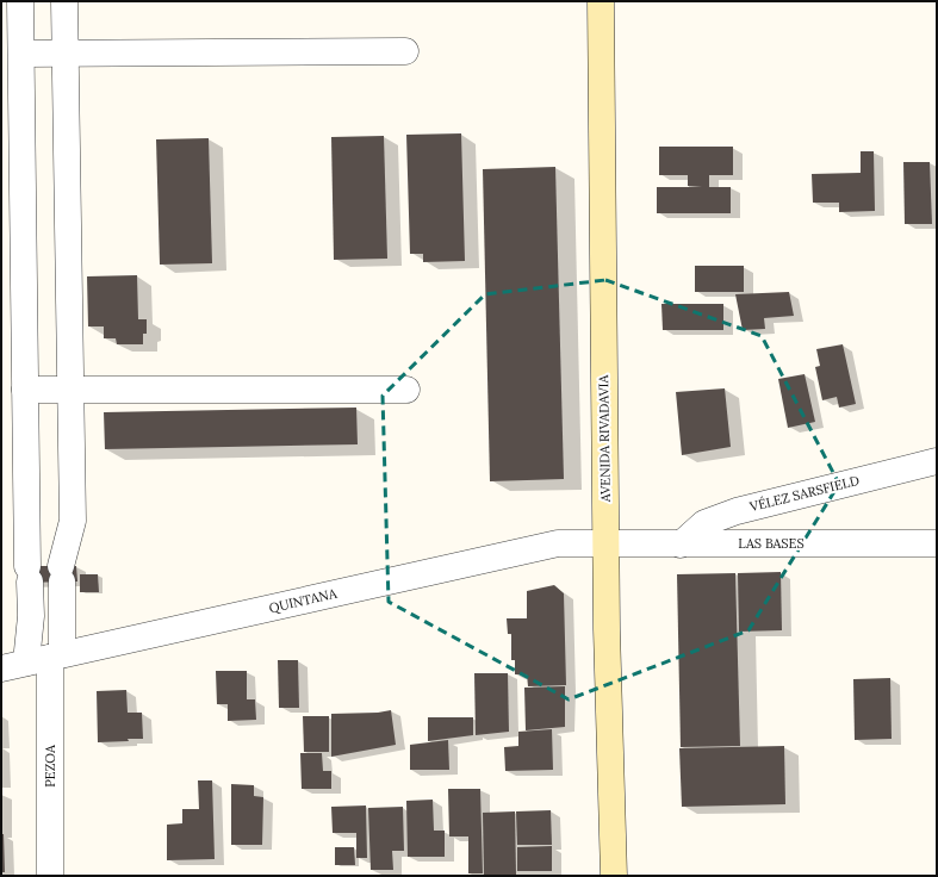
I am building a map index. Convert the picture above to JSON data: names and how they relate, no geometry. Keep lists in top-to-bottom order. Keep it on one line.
{"streets":{"main road":["AVENIDA RIVADAVIA"],"street":["VÉLEZ SARSFIELD","LAS BASES","QUINTANA","PEZOA"]},"crossings":[["AVENIDA RIVADAVIA","LAS BASES"],["AVENIDA RIVADAVIA","QUINTANA"],["VÉLEZ SARSFIELD","LAS BASES"],["LAS BASES","QUINTANA"],["QUINTANA","PEZOA"]]}
